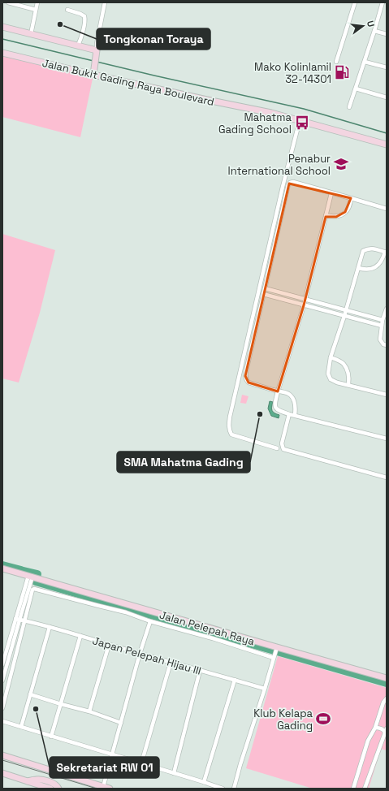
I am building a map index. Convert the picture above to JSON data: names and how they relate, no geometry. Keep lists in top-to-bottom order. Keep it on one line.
{"streets":{"street":["Jalan Bukit Gading Raya Boulevard","Jalan Pelepah Raya","Japan Pelepah Hijau III"]},"crossings":[["Jalan Pelepah Raya","Japan Pelepah Hijau III"]],"places":{"other":["Tongkonan Toraya","SMA Mahatma Gading","Sekretariat RW 01"],"fuel station":["Mako Kolinlamil 32-14301"],"bus stop":["Mahatma Gading School"],"school or university":["Penabur International School"],"sports":["Klub Kelapa Gading"]},"north":"right"}
